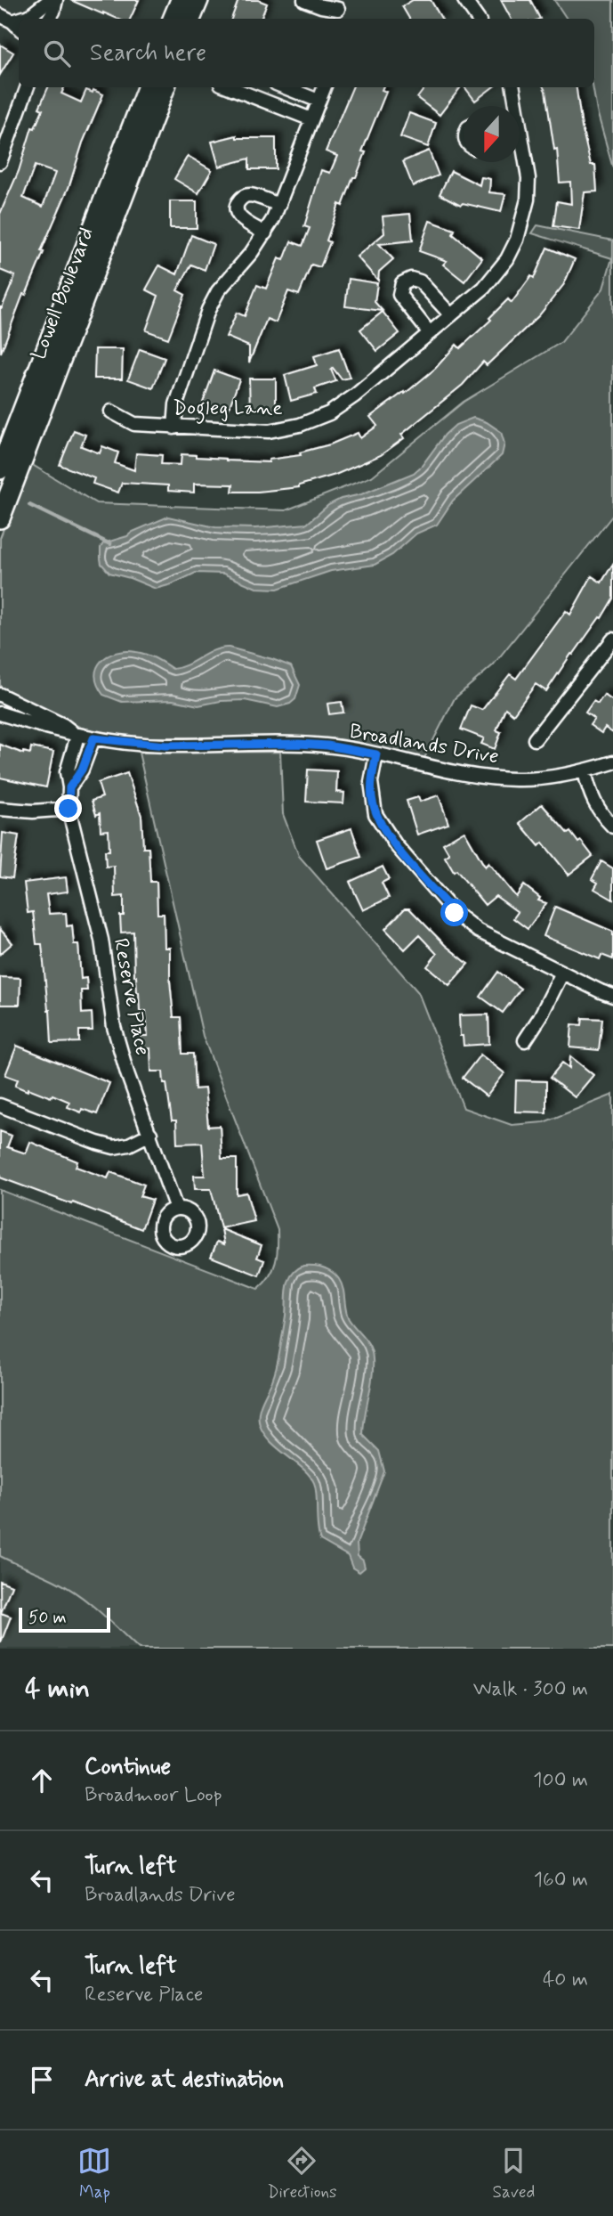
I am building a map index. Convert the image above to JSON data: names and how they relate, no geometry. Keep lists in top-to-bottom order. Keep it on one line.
{"streets":{"main road":["Lowell Boulevard"],"street":["Dogleg Lane","Broadlands Drive","Reserve Place"]},"crossings":[["Broadlands Drive","Reserve Place"]],"scale_bar":"50 m","north":"bottom","page":{"search":"Search here","scale":"50 m","heading":["4 min","Walk · 300 m"],"list":[["Continue","Broadmoor Loop","100 m"],["Turn left","Broadlands Drive","160 m"],["Turn left","Reserve Place","40 m"],"Arrive at destination"],"nav":["Map","Directions","Saved"]}}
